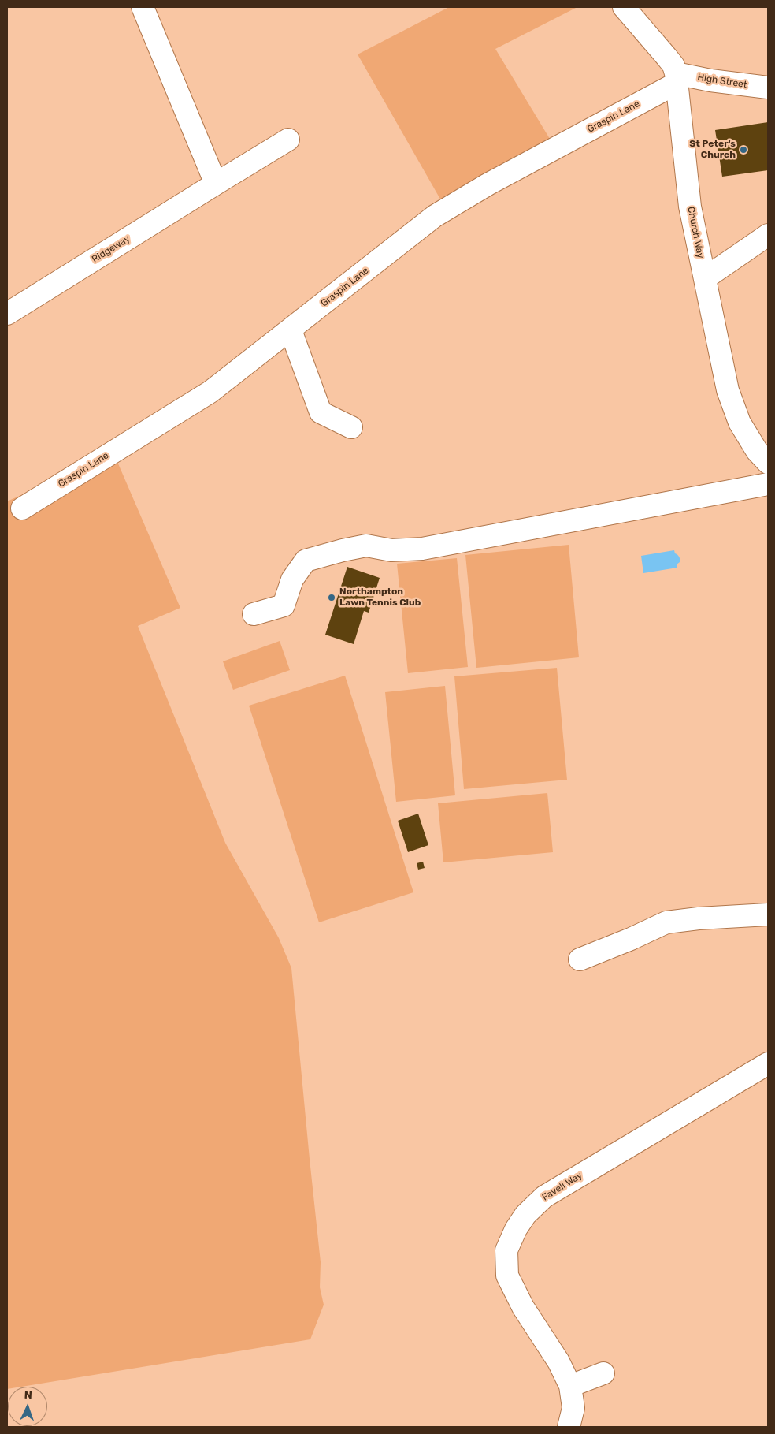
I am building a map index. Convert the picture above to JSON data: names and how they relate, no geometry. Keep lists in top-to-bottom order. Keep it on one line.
{"streets":{"street":["High Street","Graspin Lane","Church Way","Ridgeway","Favell Way"]},"crossings":[["High Street","Graspin Lane"],["High Street","Church Way"],["Graspin Lane","Church Way"]],"places":["St Peter's Church","Northampton Lawn Tennis Club"],"north":"top"}
